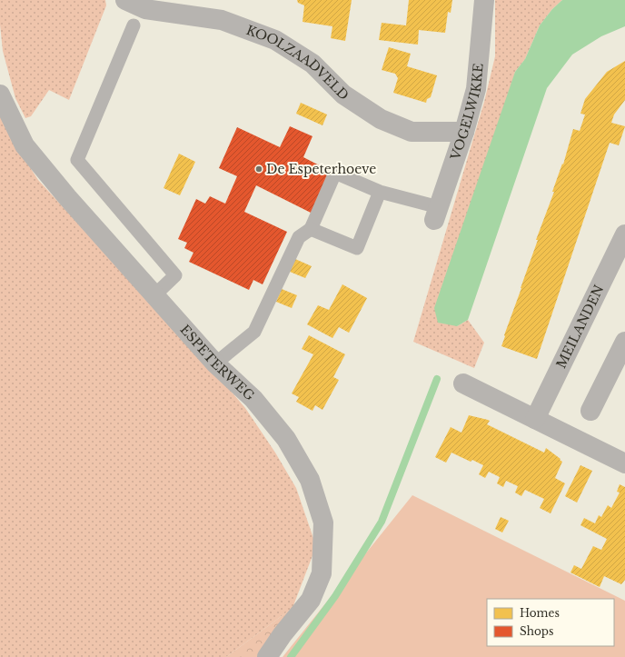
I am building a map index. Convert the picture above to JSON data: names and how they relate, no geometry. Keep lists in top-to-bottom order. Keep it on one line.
{"streets":{"street":["KOOLZAADVELD","VOGELWIKKE","MEILANDEN","ESPETERWEG"]},"crossings":[["KOOLZAADVELD","VOGELWIKKE"]],"places":["De Espeterhoeve"],"legend":["Homes","Shops"]}
